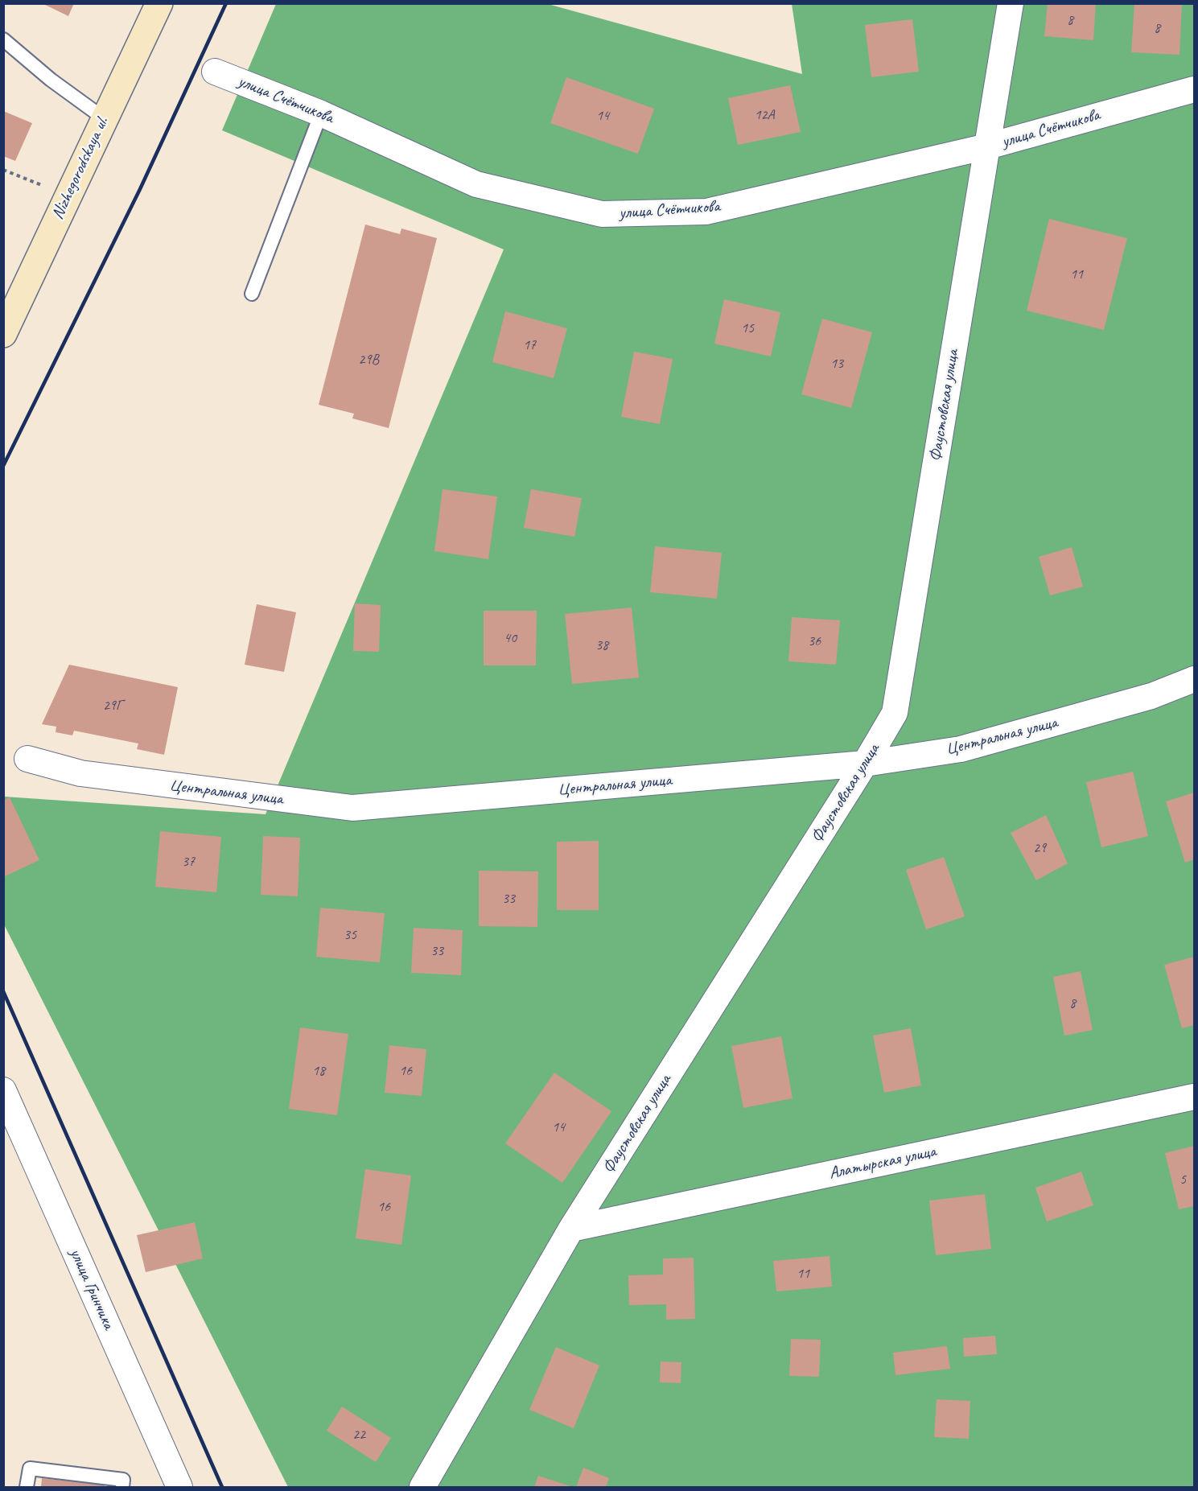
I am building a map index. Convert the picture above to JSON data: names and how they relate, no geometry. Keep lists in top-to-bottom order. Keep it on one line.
{"streets":{"street":["улица Счётчикова","Nizhegorodskaya ul.","Фаустовская улица","Центральная улица","Алатырская улица","улица Гринчика"]},"crossings":[["улица Счётчикова","Фаустовская улица"],["Фаустовская улица","Центральная улица"],["Фаустовская улица","Алатырская улица"]],"house_numbers":["8","8","12А","14","11","15","17","29В","13","40","36","38","29Г","29","37","33","35","33","8","18","16","14","5","16","11","22"]}
